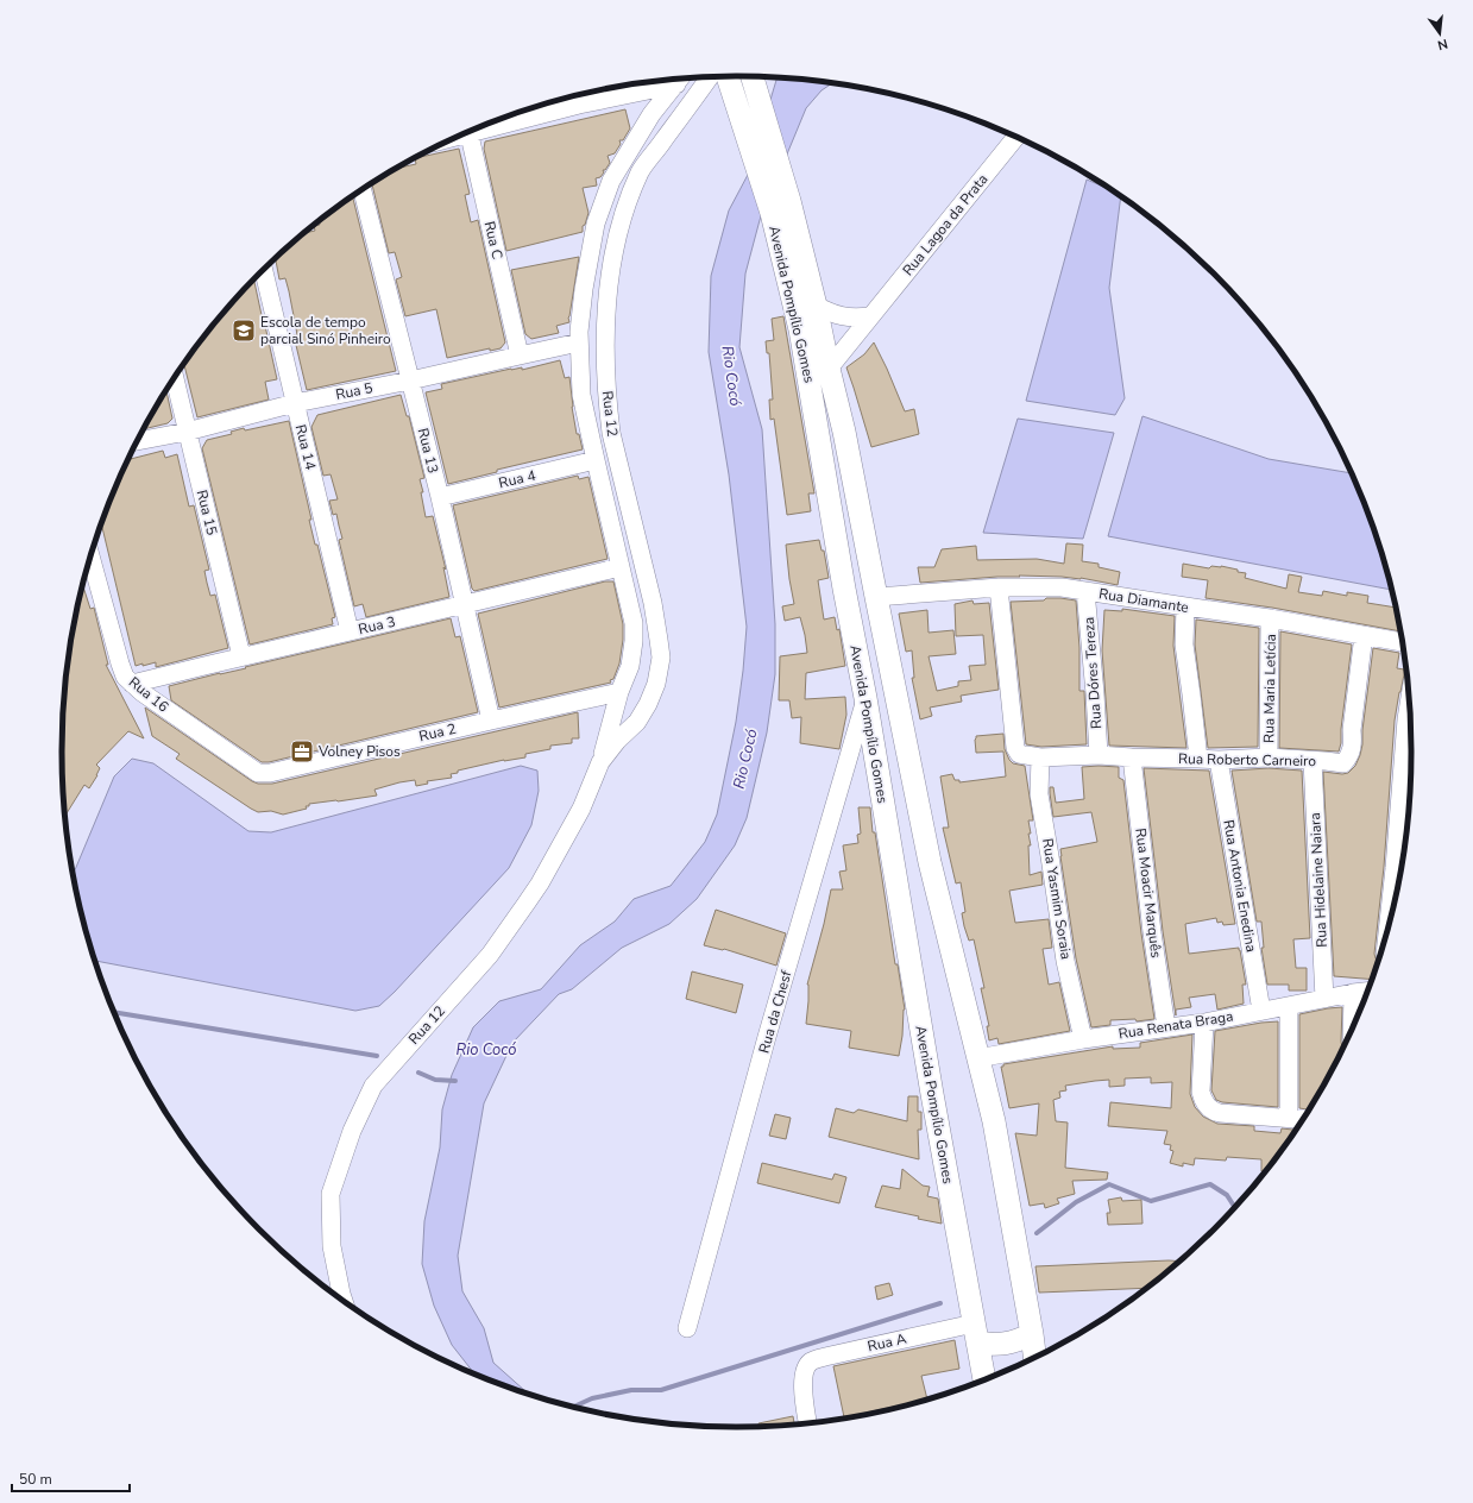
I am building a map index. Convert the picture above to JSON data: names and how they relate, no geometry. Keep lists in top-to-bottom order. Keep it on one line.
{"streets":{"main road":["Avenida Pompílio Gomes"],"street":["Rua Lagoa da Prata","Rua C","Rua 5","Rua 12","Rua 14","Rua 13","Rua 4","Rua 15","Rua Diamante","Rua 3","Rua Dóres Tereza","Rua Maria Letícia","Rua 16","Rua 2","Rua Roberto Carneiro","Rua Hidelaine Naiara","Rua Antonia Enedina","Rua Moacir Marquês","Rua Yasmim Soraia","Rua da Chesf","Rua Renata Braga","Rua A"]},"crossings":[["Rua Lagoa da Prata","Avenida Pompílio Gomes"],["Rua C","Rua 5"],["Avenida Pompílio Gomes","Rua Diamante"],["Avenida Pompílio Gomes","Rua da Chesf"],["Avenida Pompílio Gomes","Rua Renata Braga"],["Avenida Pompílio Gomes","Rua A"],["Rua 5","Rua 12"],["Rua 5","Rua 14"],["Rua 5","Rua 13"],["Rua 5","Rua 15"],["Rua 12","Rua 4"],["Rua 12","Rua 3"],["Rua 12","Rua 2"],["Rua 14","Rua 3"],["Rua 13","Rua 4"],["Rua 13","Rua 3"],["Rua 13","Rua 2"],["Rua 15","Rua 3"],["Rua Diamante","Rua Dóres Tereza"],["Rua Diamante","Rua Maria Letícia"],["Rua Diamante","Rua Roberto Carneiro"],["Rua 3","Rua 16"],["Rua Dóres Tereza","Rua Roberto Carneiro"],["Rua Maria Letícia","Rua Roberto Carneiro"],["Rua 16","Rua 2"],["Rua Roberto Carneiro","Rua Hidelaine Naiara"],["Rua Roberto Carneiro","Rua Antonia Enedina"],["Rua Roberto Carneiro","Rua Moacir Marquês"],["Rua Roberto Carneiro","Rua Yasmim Soraia"],["Rua Hidelaine Naiara","Rua Renata Braga"],["Rua Antonia Enedina","Rua Renata Braga"],["Rua Moacir Marquês","Rua Renata Braga"],["Rua Yasmim Soraia","Rua Renata Braga"]],"water":["Rio Cocó"],"places":{"school or university":["Escola de tempo parcial Sinó Pinheiro"],"office":["Volney Pisos"]},"scale_bar":"50 m","north":"bottom"}
